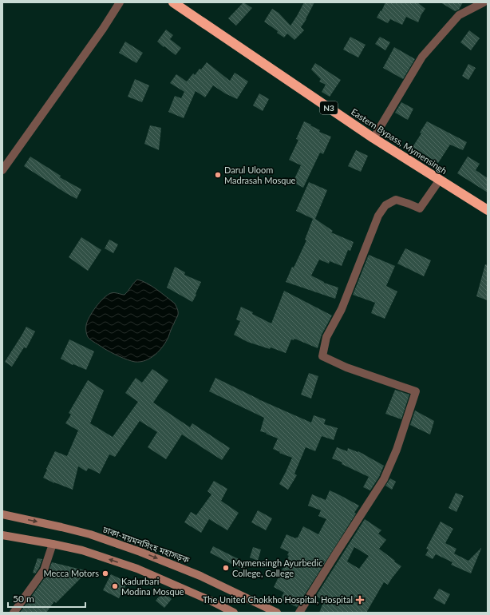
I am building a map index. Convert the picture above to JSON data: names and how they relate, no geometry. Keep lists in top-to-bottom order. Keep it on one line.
{"streets":{"highway":["N3","Eastern Bypass, Mymensingh"],"main road":["ঢাকা-ময়মনসিংহ মহাসড়ক"]},"places":{"other":["Darul Uloom Madrasah Mosque","Mymensingh Ayurbedic College, College","Mecca Motors","Kadurbari Modina Mosque"],"health":["The United Chokkho Hospital, Hospital"]},"scale_bar":"50 m"}
